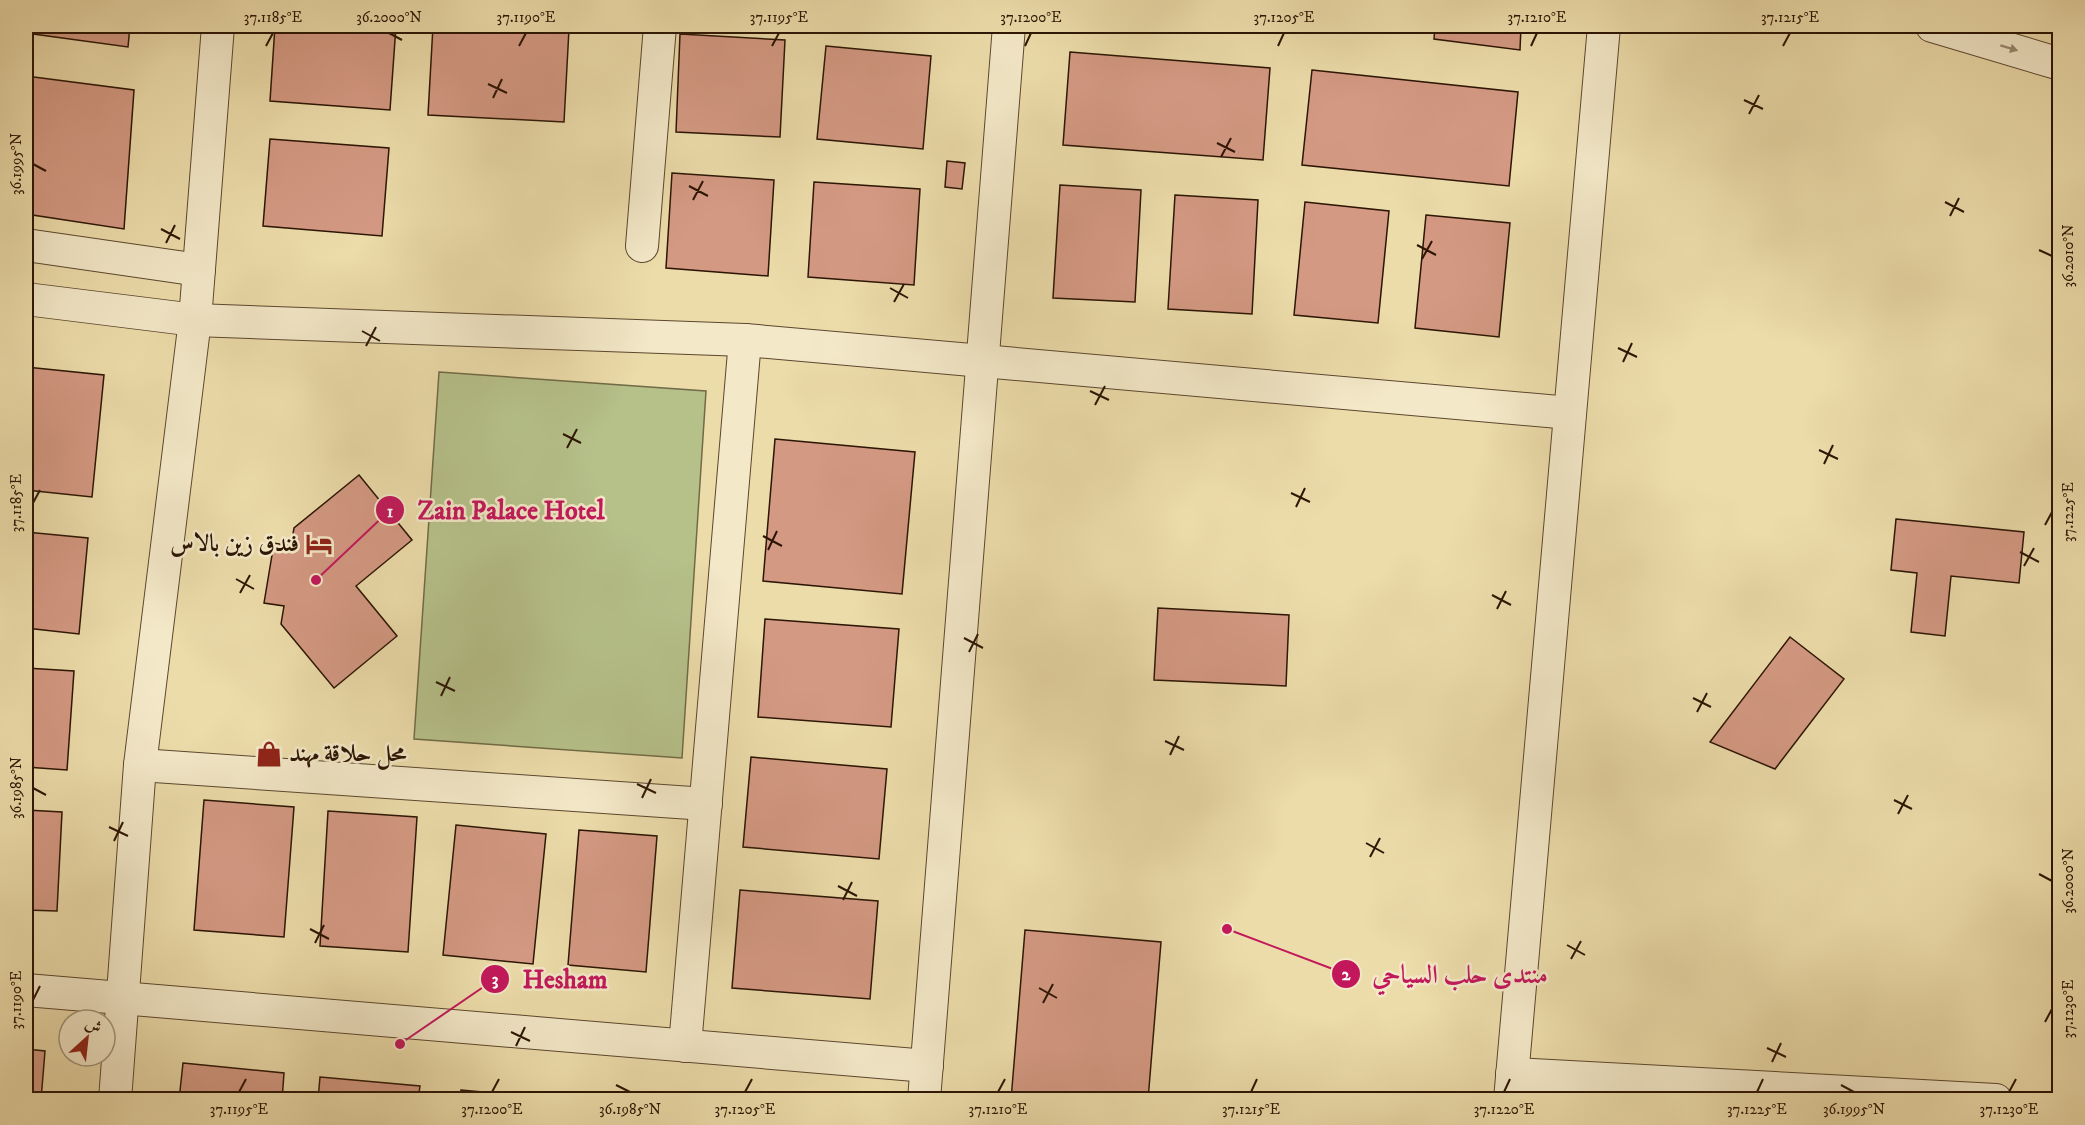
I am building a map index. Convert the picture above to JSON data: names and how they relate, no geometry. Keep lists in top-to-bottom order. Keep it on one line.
{"places":{"hotel":["فندق زين بالاس"],"other":["Zain Palace Hotel","منتدى حلب السياحي","Hesham"],"shop":["محل حلاقة مهند"]},"north":"top right","coordinates":["37.1185°E","36.2000°N","37.1190°E","37.1195°E","37.1200°E","37.1205°E","37.1210°E","37.1215°E","36.1995°N","36.2010°N","37.1225°E","36.1985°N","37.1230°E","37.1220°E"]}
